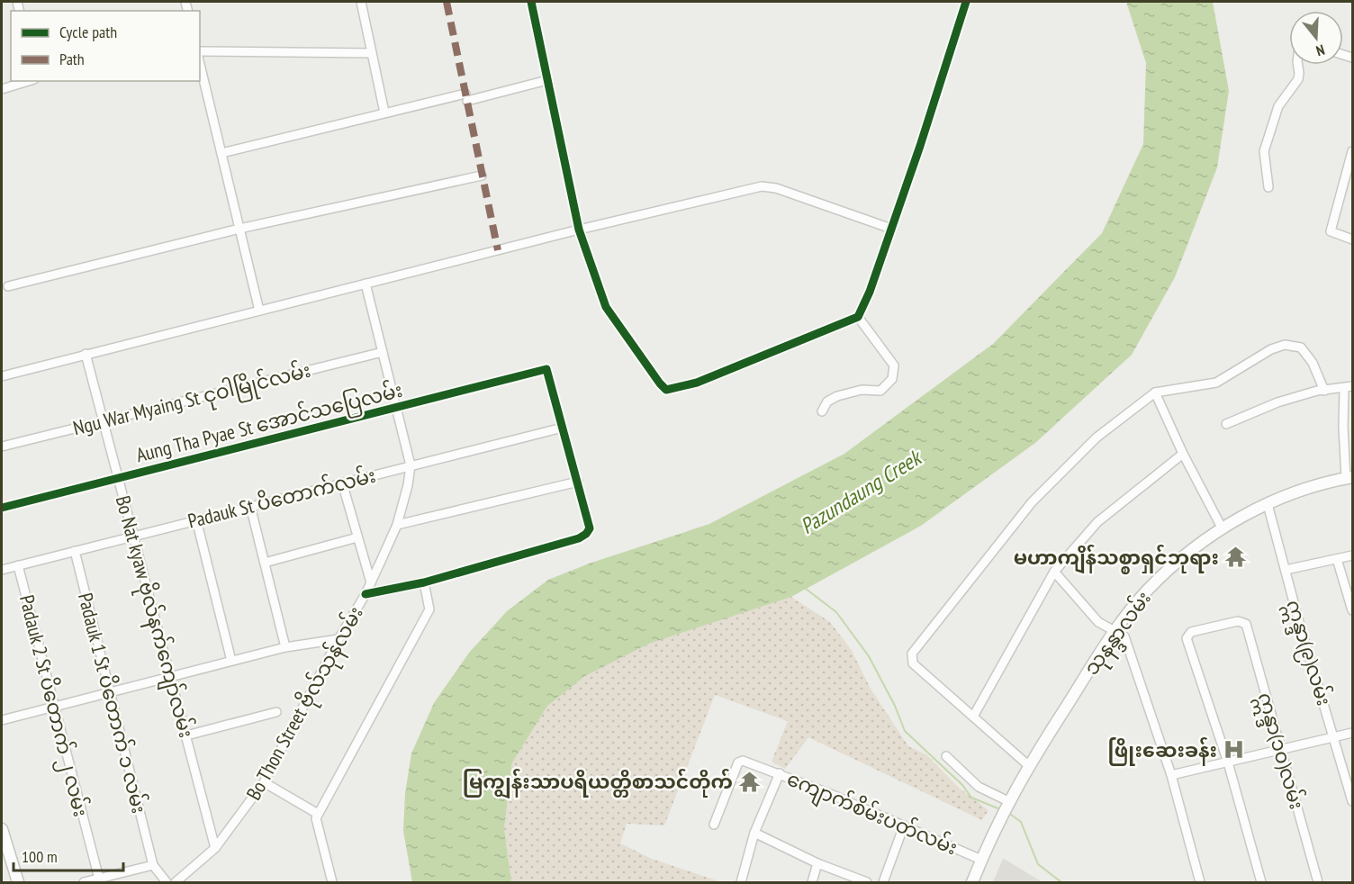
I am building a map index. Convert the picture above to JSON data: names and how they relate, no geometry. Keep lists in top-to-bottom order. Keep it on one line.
{"streets":{"main road":["သုနန္ဒာလမ်း"],"street":["Ngu War Myaing St ငုဝါမြိုင်လမ်း","Aung Tha Pyae St အောင်သပြေလမ်း","Padauk St ပိတောက်လမ်း","Bo Nat kyaw ဗိုလ်နက်ကျော်လမ်း","ဣန္ဒာ(၉)လမ်း","Padauk 1 St ပိတောက် ၁ လမ်း","Bo Thon Street ဗိုလ်သုန်လမ်း","Padauk 2 St ပိတောက် ၂ လမ်း","ဣန္ဒာ(၁၀)လမ်း","ကျောက်စိမ်းပတ်လမ်း"]},"crossings":[["Ngu War Myaing St ငုဝါမြိုင်လမ်း","Bo Nat kyaw ဗိုလ်နက်ကျော်လမ်း"],["Ngu War Myaing St ငုဝါမြိုင်လမ်း","Bo Thon Street ဗိုလ်သုန်လမ်း"],["Aung Tha Pyae St အောင်သပြေလမ်း","Padauk St ပိတောက်လမ်း"],["Aung Tha Pyae St အောင်သပြေလမ်း","Bo Nat kyaw ဗိုလ်နက်ကျော်လမ်း"],["Aung Tha Pyae St အောင်သပြေလမ်း","Bo Thon Street ဗိုလ်သုန်လမ်း"],["Padauk St ပိတောက်လမ်း","Bo Nat kyaw ဗိုလ်နက်ကျော်လမ်း"],["Padauk St ပိတောက်လမ်း","Padauk 1 St ပိတောက် ၁ လမ်း"],["Padauk St ပိတောက်လမ်း","Bo Thon Street ဗိုလ်သုန်လမ်း"],["Padauk St ပိတောက်လမ်း","Padauk 2 St ပိတောက် ၂ လမ်း"],["Bo Nat kyaw ဗိုလ်နက်ကျော်လမ်း","Bo Thon Street ဗိုလ်သုန်လမ်း"],["သုနန္ဒာလမ်း","ဣန္ဒာ(၉)လမ်း"],["သုနန္ဒာလမ်း","ကျောက်စိမ်းပတ်လမ်း"]],"water":["Pazundaung Creek"],"places":{"temple":["မဟာကျိန်သစ္စာရှင်ဘုရား","မြကျွန်းသာပရိယတ္တိစာသင်တိုက်"],"hospital":["ဖြိုးဆေးခန်း"]},"legend":["Cycle path","Path"],"scale_bar":"100 m","north":"bottom"}
